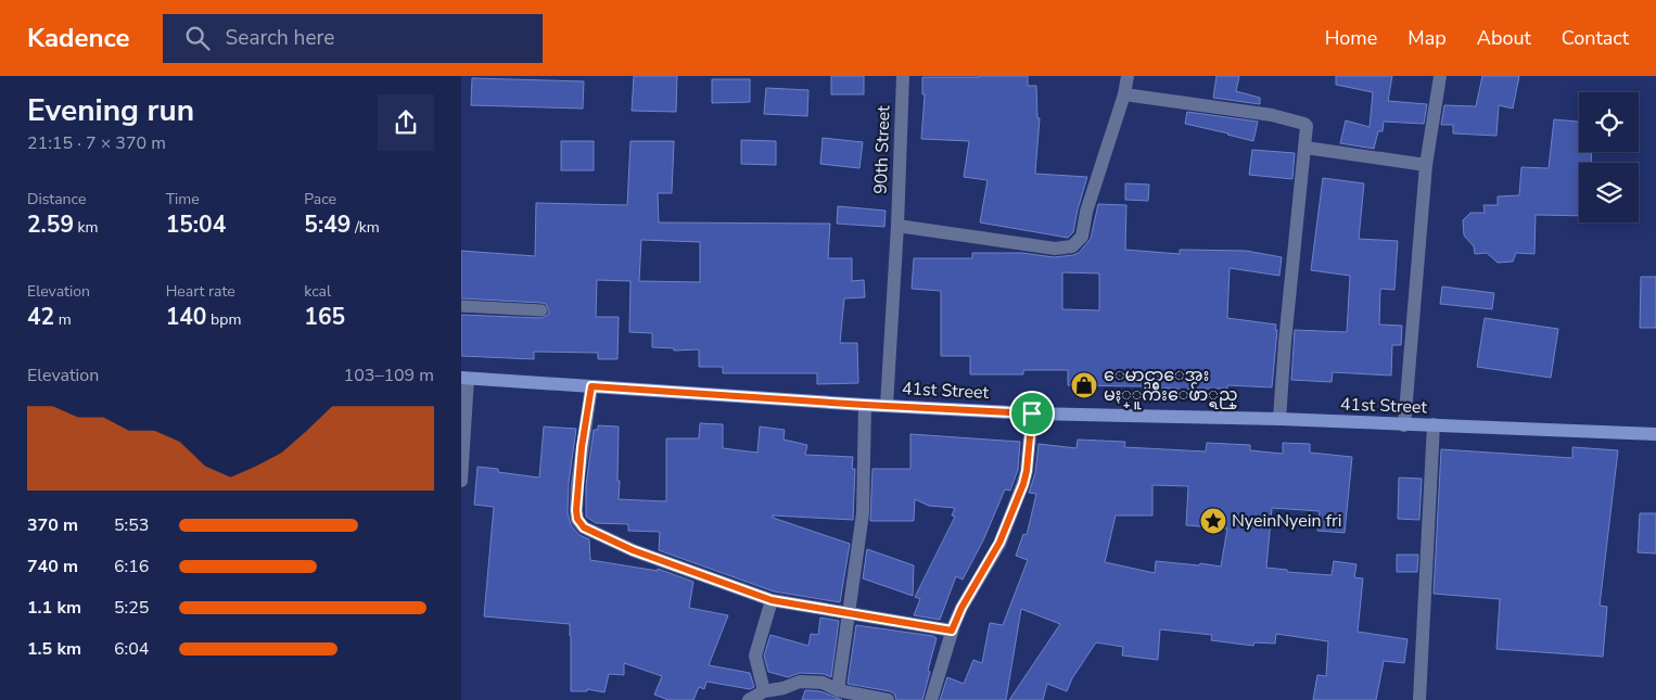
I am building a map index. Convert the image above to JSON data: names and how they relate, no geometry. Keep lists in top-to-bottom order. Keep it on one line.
{"streets":{"main road":["41st Street"],"street":["90th Street"]},"crossings":[["90th Street","41st Street"]],"places":{"shop":["ေမာင္သာေအး မႏ္ူက်ီးေဖ်ာ္ရည္"],"place":["NyeinNyein fri"]},"page":{"header":"Kadence","search":"Search here","nav":["Home","Map","About","Contact"],"heading":["Evening run","21:15 · 7 × 370 m"],"stats":[["Distance","2.59 km"],["Time","15:04"],["Pace","5:49 /km"],["Elevation","42 m"],["Heart rate","140 bpm"],["kcal","165"]],"chart":["Elevation","103–109 m"],"list":[{"name":"370 m","note":"5:53"},{"name":"740 m","note":"6:16"},{"name":"1.1 km","note":"5:25"},{"name":"1.5 km","note":"6:04"}]}}
